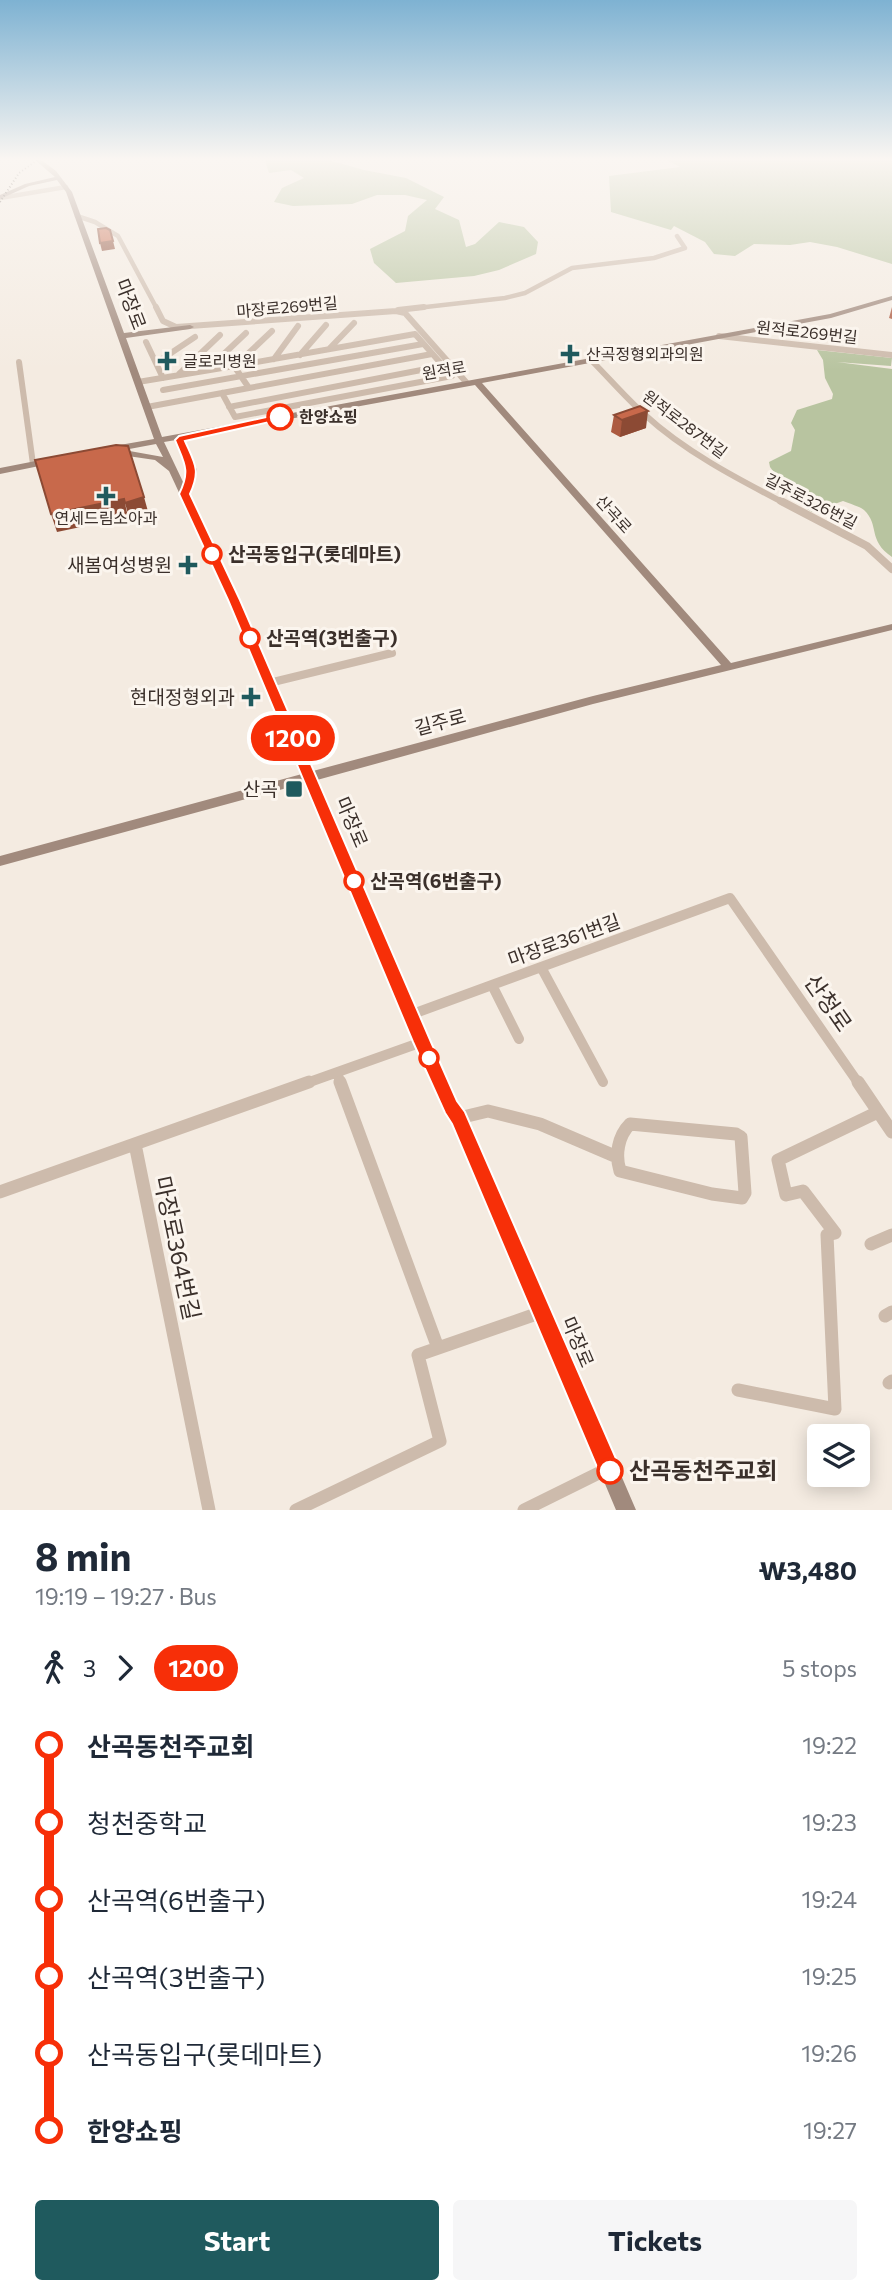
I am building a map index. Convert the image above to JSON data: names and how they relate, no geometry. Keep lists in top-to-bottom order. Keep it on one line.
{"streets":{"main road":["마장로","원적로","산곡로","길주로"],"street":["마장로269번길","원적로269번길","원적로287번길","길주로326번길","마장로361번길","산청로","마장로364번길"]},"crossings":[["마장로","원적로"],["마장로","길주로"],["마장로","마장로361번길"],["원적로269번길","원적로"],["원적로","원적로287번길"],["원적로","산곡로"],["원적로287번길","길주로326번길"],["산곡로","길주로"],["마장로361번길","산청로"]],"places":{"health":["산곡정형외과의원","글로리병원","연세드림소아과","새봄여성병원","현대정형외과"],"other":["한양쇼핑","산곡동입구(롯데마트)","산곡역(3번출구)","산곡역(6번출구)","산곡동천주교회"],"transit":["산곡"]},"lines":["bus line 1200"],"page":{"on_map":"1200","heading":["8 min","19:19 – 19:27 · Bus","₩3,480"],"legs":["3","1200","5 stops"],"list":[{"name":"산곡동천주교회","value":"19:22"},{"name":"청천중학교","value":"19:23"},{"name":"산곡역(6번출구)","value":"19:24"},{"name":"산곡역(3번출구)","value":"19:25"},{"name":"산곡동입구(롯데마트)","value":"19:26"},{"name":"한양쇼핑","value":"19:27"}],"buttons":["Start","Tickets"]}}
